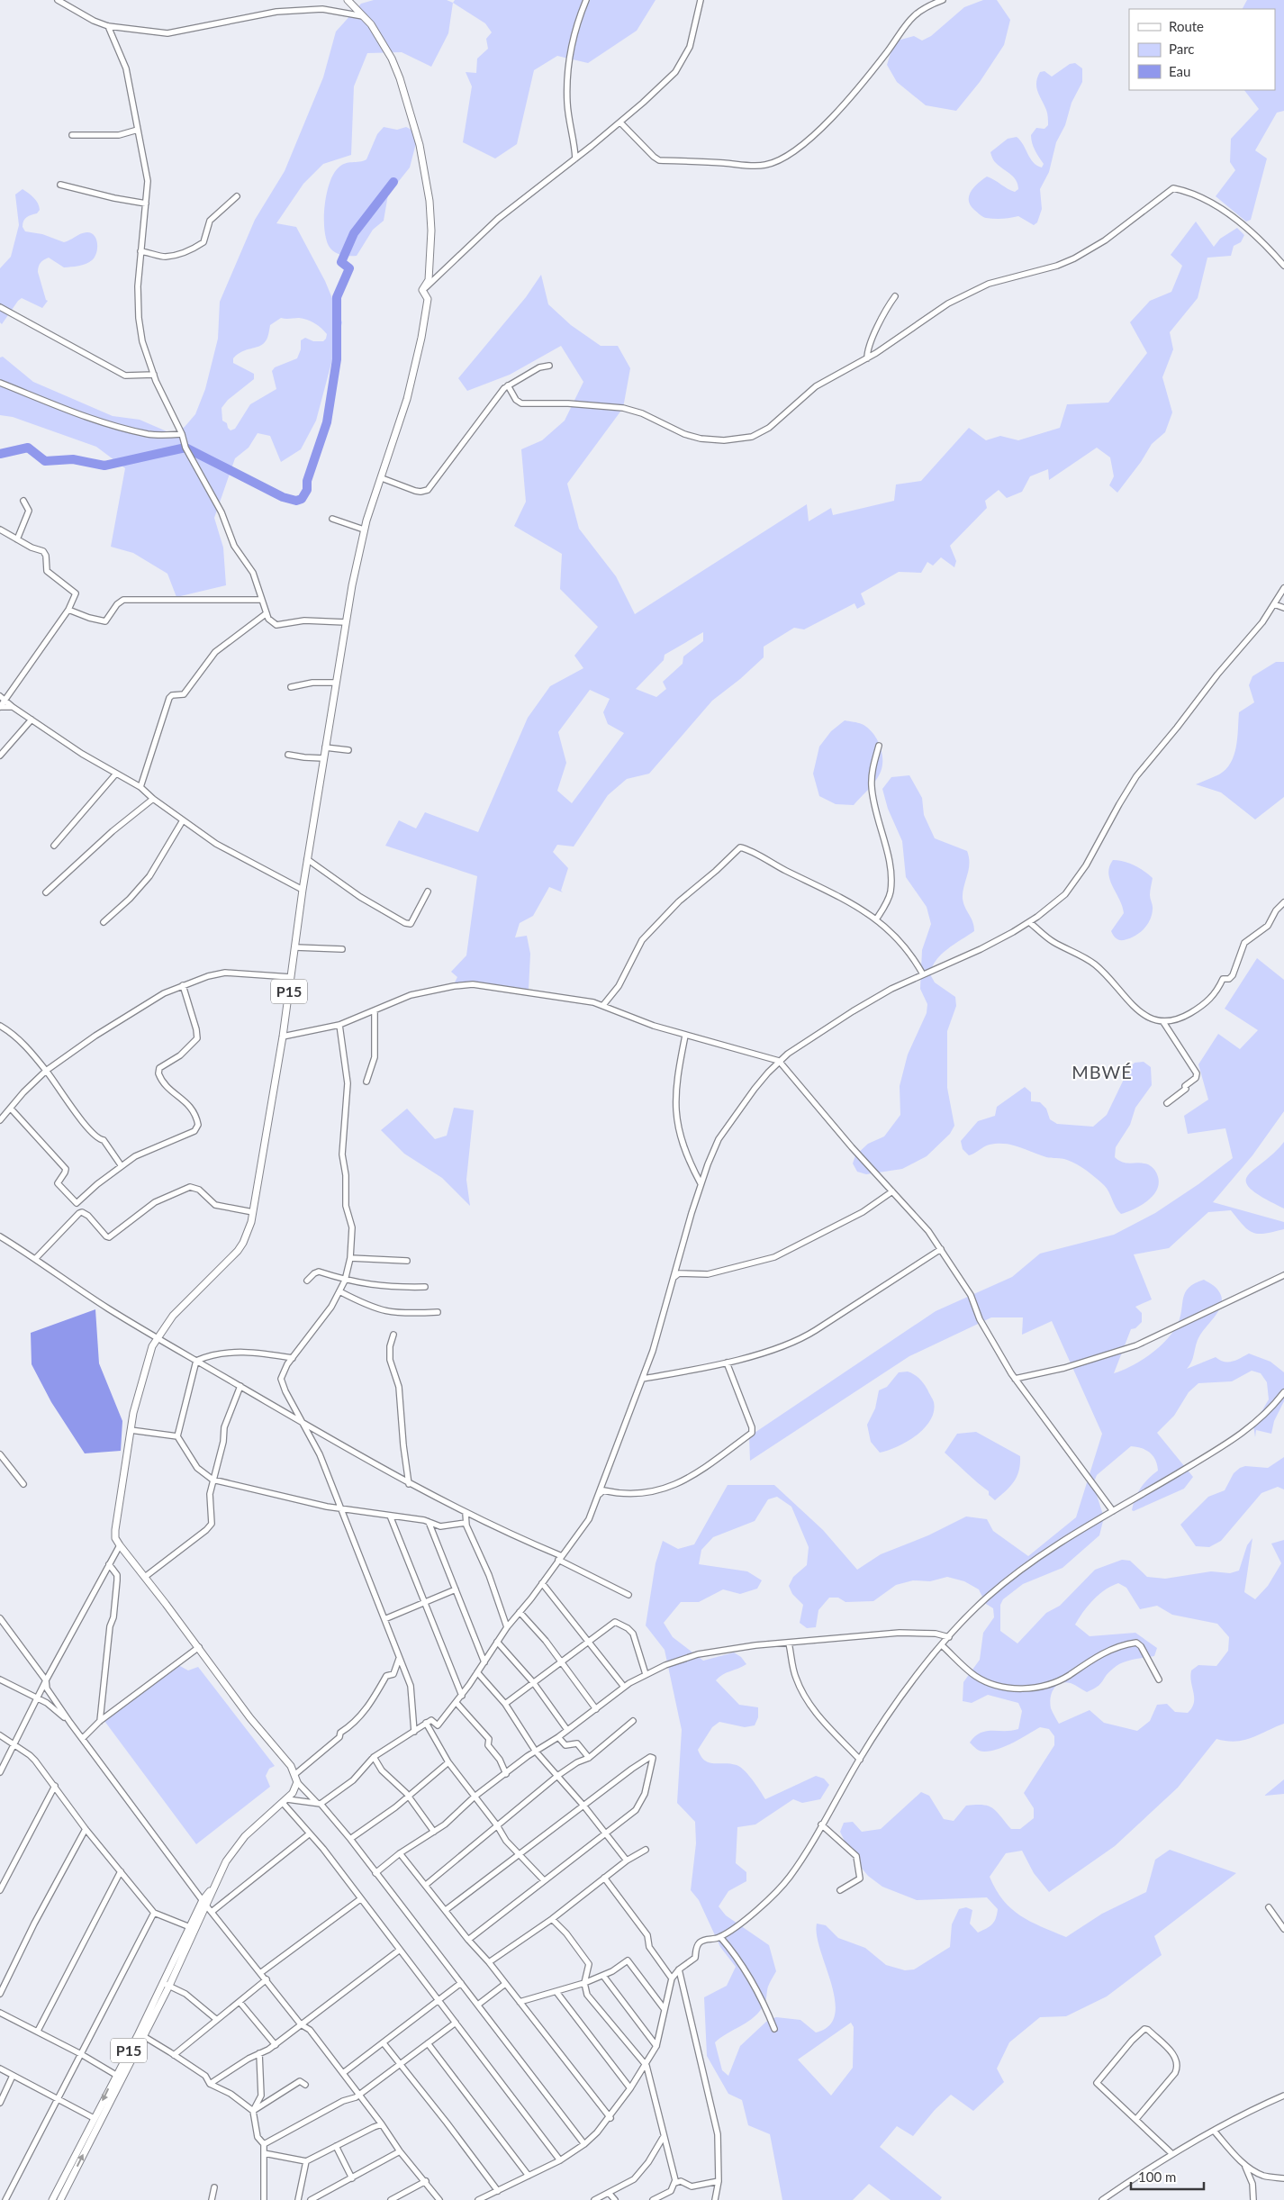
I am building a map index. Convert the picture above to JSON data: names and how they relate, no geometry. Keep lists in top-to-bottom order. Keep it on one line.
{"streets":{"main road":["P15"]},"districts":["MBWÉ"],"legend":["Route","Parc","Eau"],"scale_bar":"100 m"}
